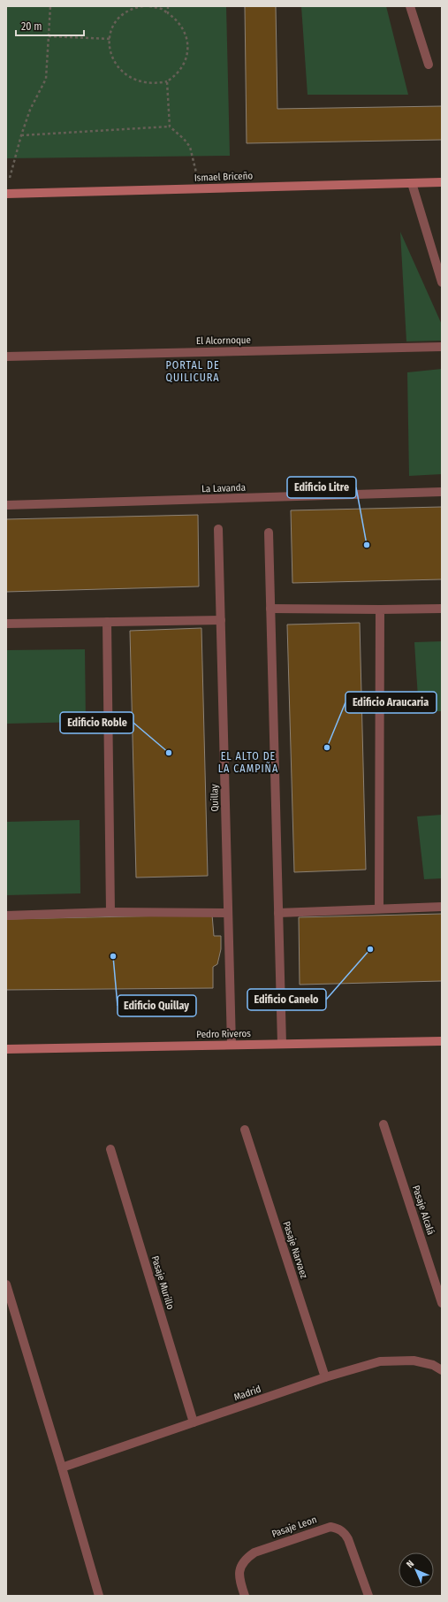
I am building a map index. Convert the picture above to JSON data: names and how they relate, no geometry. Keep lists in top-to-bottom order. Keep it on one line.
{"streets":{"street":["Ismael Briceño","El Alcornoque","La Lavanda","Quillay","Pedro Riveros","Pasaje Alcalá","Pasaje Narvaez","Pasaje Murillo","Madrid","Pasaje Leon"]},"crossings":[["Quillay","Pedro Riveros"],["Pasaje Narvaez","Madrid"],["Pasaje Murillo","Madrid"]],"districts":["PORTAL DE QUILICURA","EL ALTO DE LA CAMPIÑA"],"places":["Edificio Litre","Edificio Araucaria","Edificio Roble","Edificio Canelo","Edificio Quillay"],"scale_bar":"20 m","north":"top left"}
